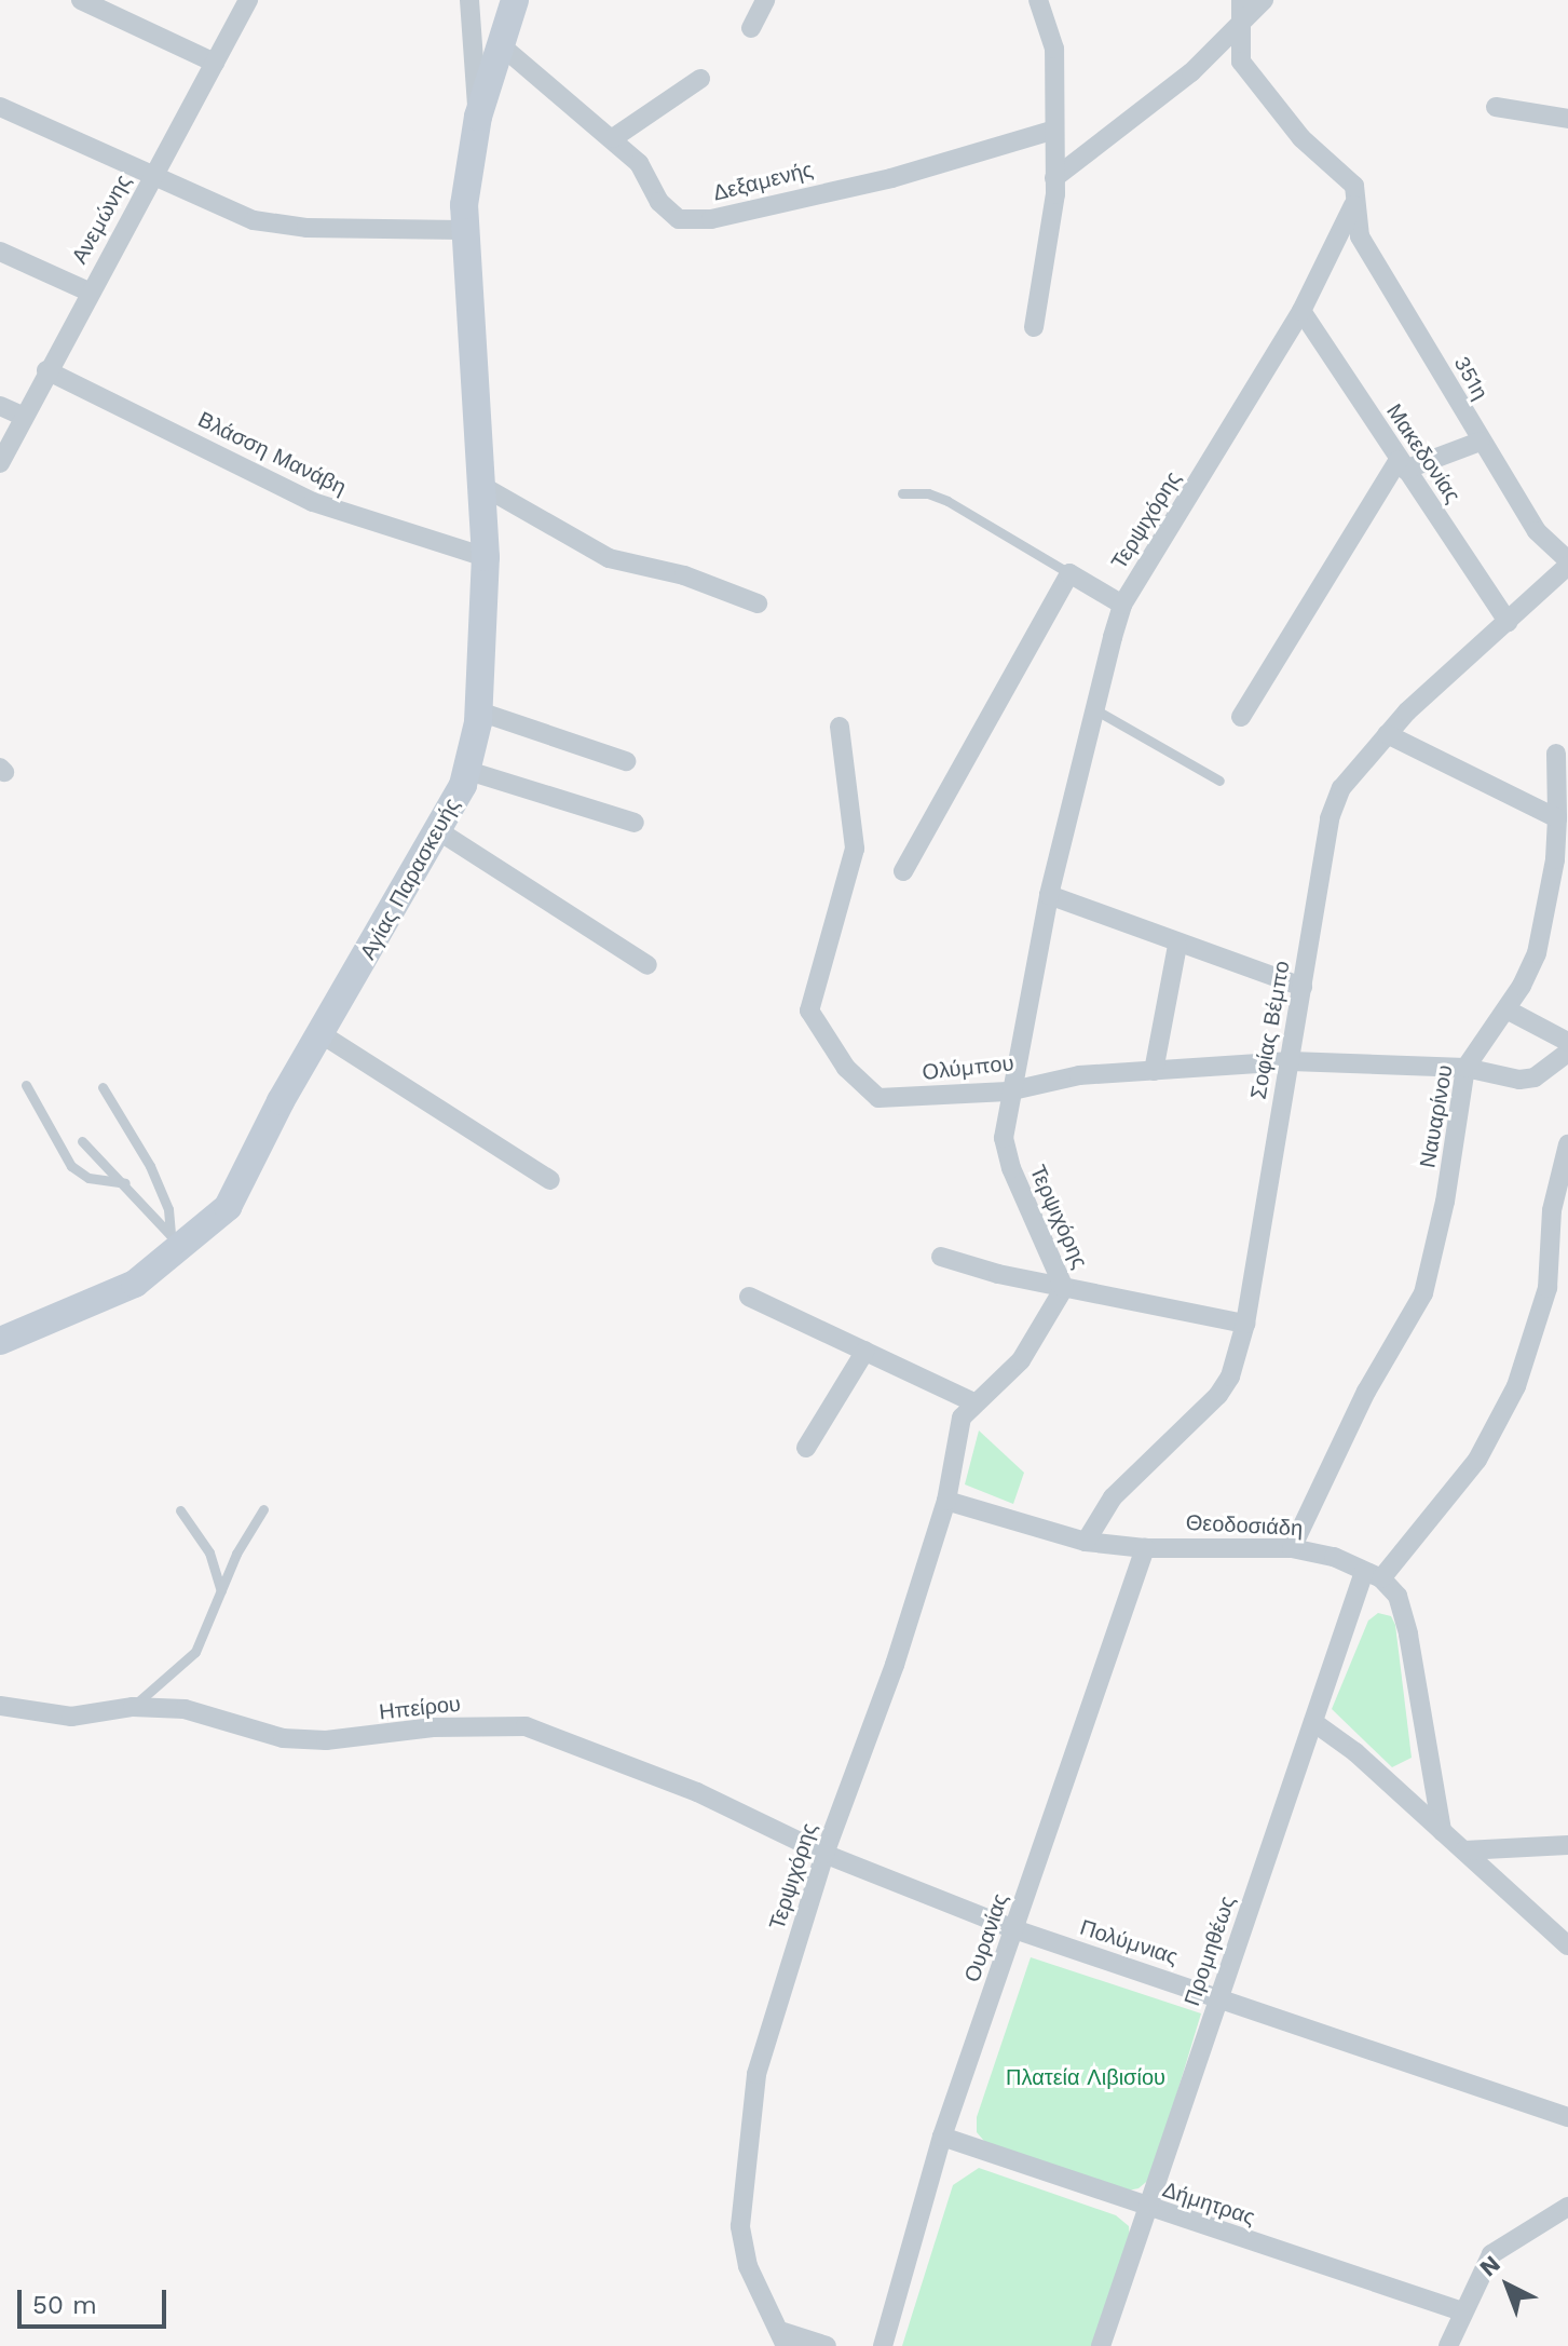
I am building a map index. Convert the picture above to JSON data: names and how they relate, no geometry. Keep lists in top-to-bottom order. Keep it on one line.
{"streets":{"street":["Δεξαμενής","Ανεμώνης","351η","Βλάσση Μανάβη","Μακεδονίας","Τερψιχόρης","Αγίας Παρασκευής","Σοφίας Βέμπο","Ολύμπου","Ναυαρίνου","Θεοδοσιάδη","Ηπείρου","Ουρανίας","Πολύμνιας","Προμηθέως","Δήμητρας"]},"crossings":[["Δεξαμενής","Αγίας Παρασκευής"],["Ανεμώνης","Βλάσση Μανάβη"],["351η","Τερψιχόρης"],["351η","Σοφίας Βέμπο"],["Βλάσση Μανάβη","Αγίας Παρασκευής"],["Μακεδονίας","Τερψιχόρης"],["Μακεδονίας","Σοφίας Βέμπο"],["Τερψιχόρης","Ολύμπου"],["Τερψιχόρης","Θεοδοσιάδη"],["Τερψιχόρης","Ηπείρου"],["Τερψιχόρης","Πολύμνιας"],["Σοφίας Βέμπο","Ολύμπου"],["Σοφίας Βέμπο","Θεοδοσιάδη"],["Ολύμπου","Ναυαρίνου"],["Ναυαρίνου","Θεοδοσιάδη"],["Θεοδοσιάδη","Ουρανίας"],["Θεοδοσιάδη","Προμηθέως"],["Ηπείρου","Πολύμνιας"],["Ουρανίας","Πολύμνιας"],["Ουρανίας","Δήμητρας"],["Πολύμνιας","Προμηθέως"],["Προμηθέως","Δήμητρας"]],"parks":["Πλατεία Λιβισίου"],"scale_bar":"50 m","north":"top left"}
